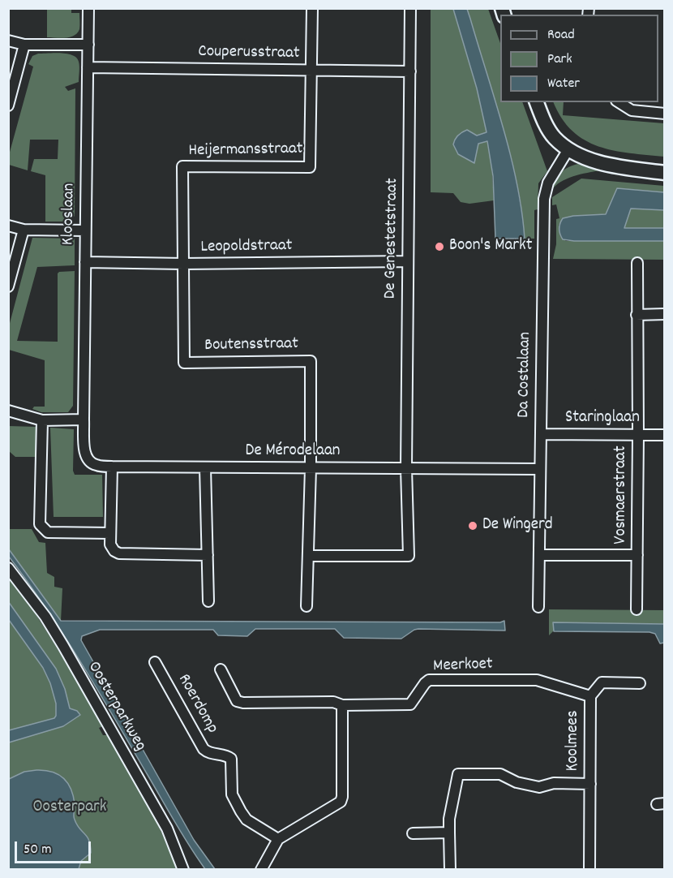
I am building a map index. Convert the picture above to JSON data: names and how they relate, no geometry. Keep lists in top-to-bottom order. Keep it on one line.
{"streets":{"street":["Couperusstraat","Heijermansstraat","Klooslaan","De Genestetstraat","Leopoldstraat","Boutensstraat","Da Costalaan","Staringlaan","De Mérodelaan","Vosmaerstraat","Meerkoet","Roerdomp","Oosterparkweg","Koolmees"]},"crossings":[["Couperusstraat","Heijermansstraat"],["Couperusstraat","Klooslaan"],["Couperusstraat","De Genestetstraat"],["Heijermansstraat","Leopoldstraat"],["Heijermansstraat","Boutensstraat"],["Klooslaan","Leopoldstraat"],["Klooslaan","De Mérodelaan"],["De Genestetstraat","Leopoldstraat"],["De Genestetstraat","De Mérodelaan"],["Leopoldstraat","Boutensstraat"],["Boutensstraat","De Mérodelaan"],["Da Costalaan","Staringlaan"],["Da Costalaan","De Mérodelaan"],["Da Costalaan","Vosmaerstraat"],["Staringlaan","Vosmaerstraat"],["Meerkoet","Koolmees"]],"parks":["Oosterpark"],"places":["Boon's Markt","De Wingerd"],"legend":["Road","Park","Water"],"scale_bar":"50 m"}
